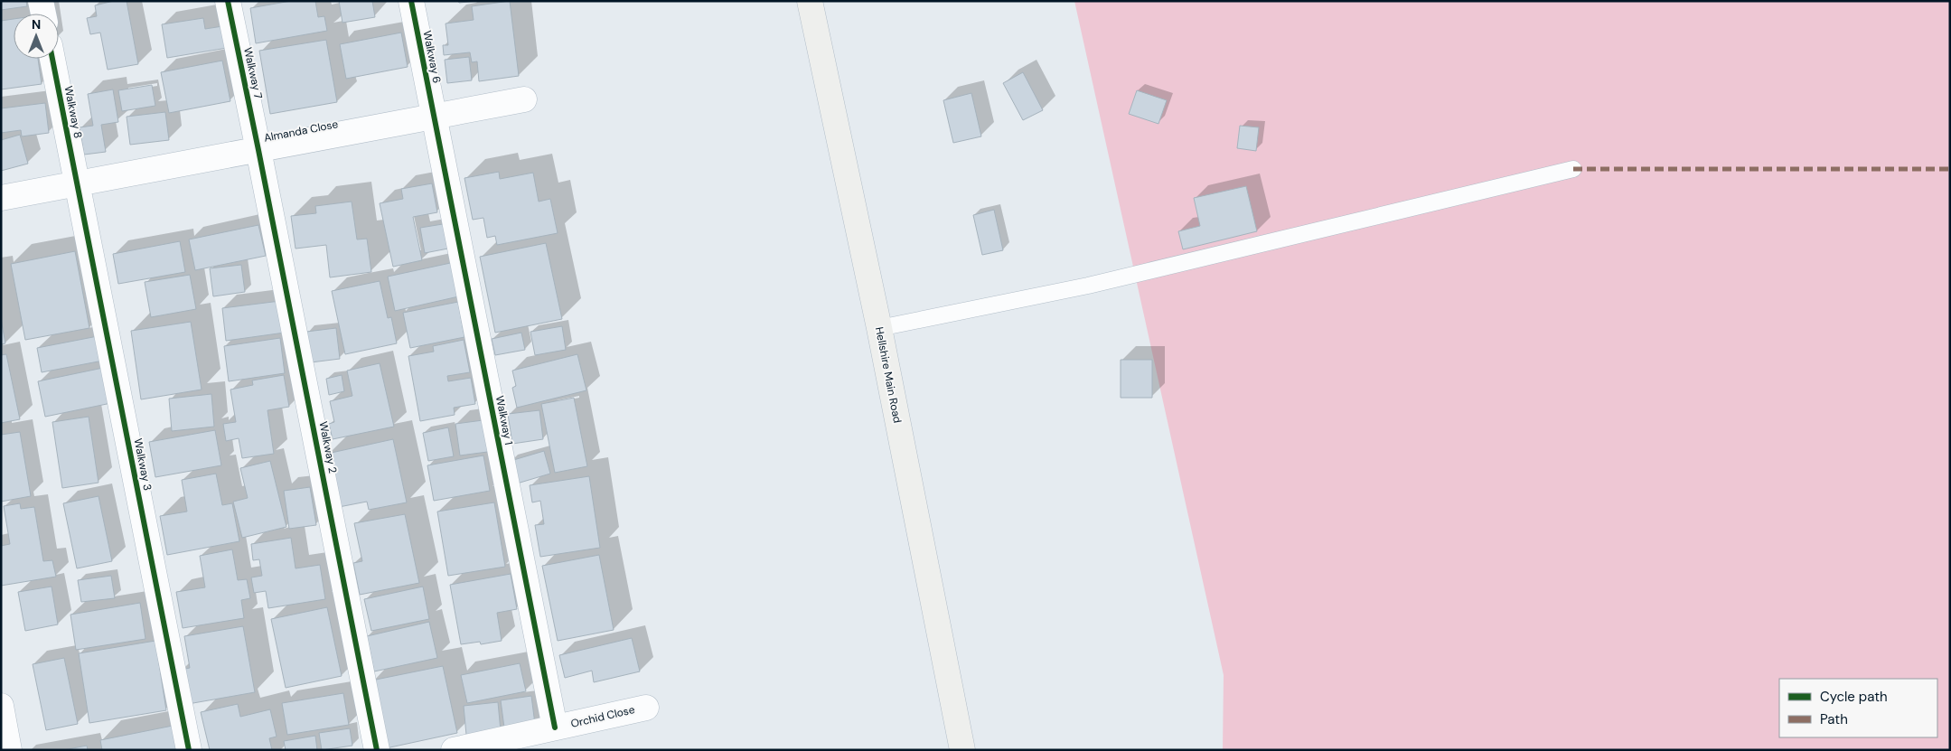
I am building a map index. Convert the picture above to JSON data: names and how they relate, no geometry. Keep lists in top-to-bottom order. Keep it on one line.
{"streets":{"main road":["Hellshire Main Road"],"street":["Walkway 6","Walkway 7","Walkway 8","Almanda Close","Walkway 1","Walkway 2","Walkway 3","Orchid Close"]},"crossings":[["Walkway 6","Almanda Close"],["Walkway 6","Walkway 1"],["Walkway 7","Almanda Close"],["Walkway 7","Walkway 2"],["Walkway 8","Almanda Close"],["Walkway 8","Walkway 3"],["Almanda Close","Walkway 1"],["Almanda Close","Walkway 2"],["Almanda Close","Walkway 3"],["Walkway 1","Orchid Close"]],"legend":["Cycle path","Path"],"north":"top"}
